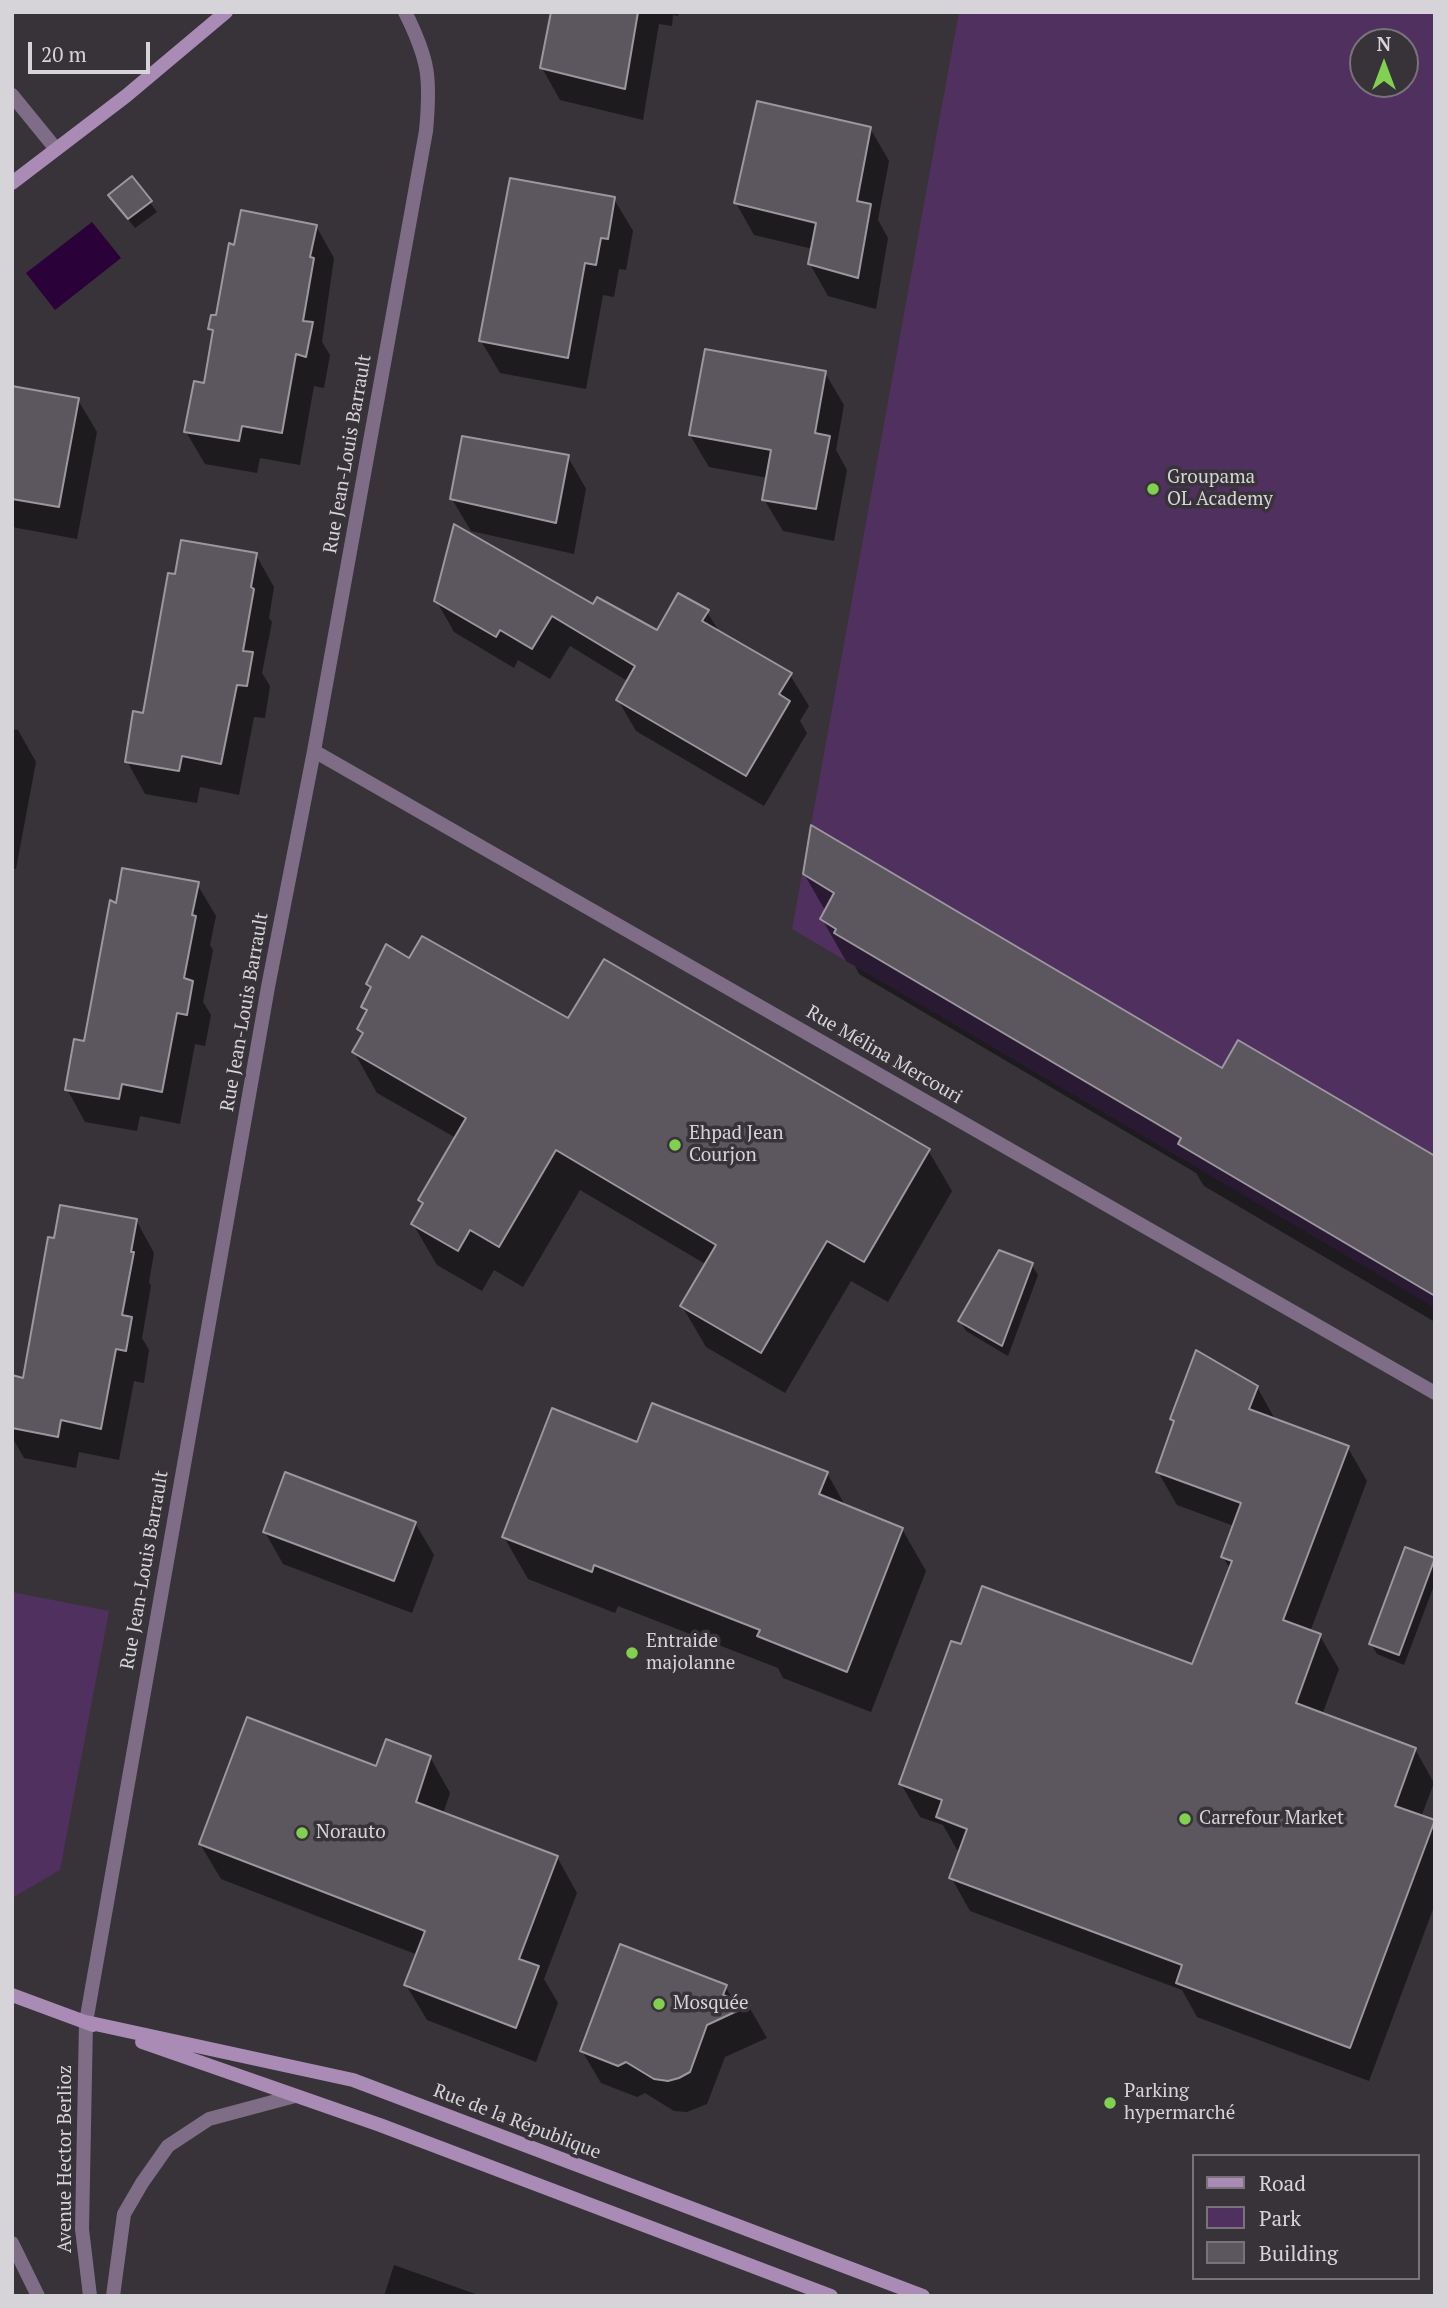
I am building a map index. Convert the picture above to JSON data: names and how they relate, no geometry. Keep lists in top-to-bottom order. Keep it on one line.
{"streets":{"main road":["Rue de la République"],"street":["Rue Jean-Louis Barrault","Rue Mélina Mercouri","Avenue Hector Berlioz"]},"crossings":[["Rue Jean-Louis Barrault","Rue Mélina Mercouri"],["Rue Jean-Louis Barrault","Rue de la République"],["Rue Jean-Louis Barrault","Avenue Hector Berlioz"],["Rue de la République","Avenue Hector Berlioz"]],"places":["Groupama OL Academy","Ehpad Jean Courjon","Entraide majolanne","Carrefour Market","Norauto","Mosquée","Parking hypermarché"],"legend":["Road","Park","Building"],"scale_bar":"20 m","north":"top"}
